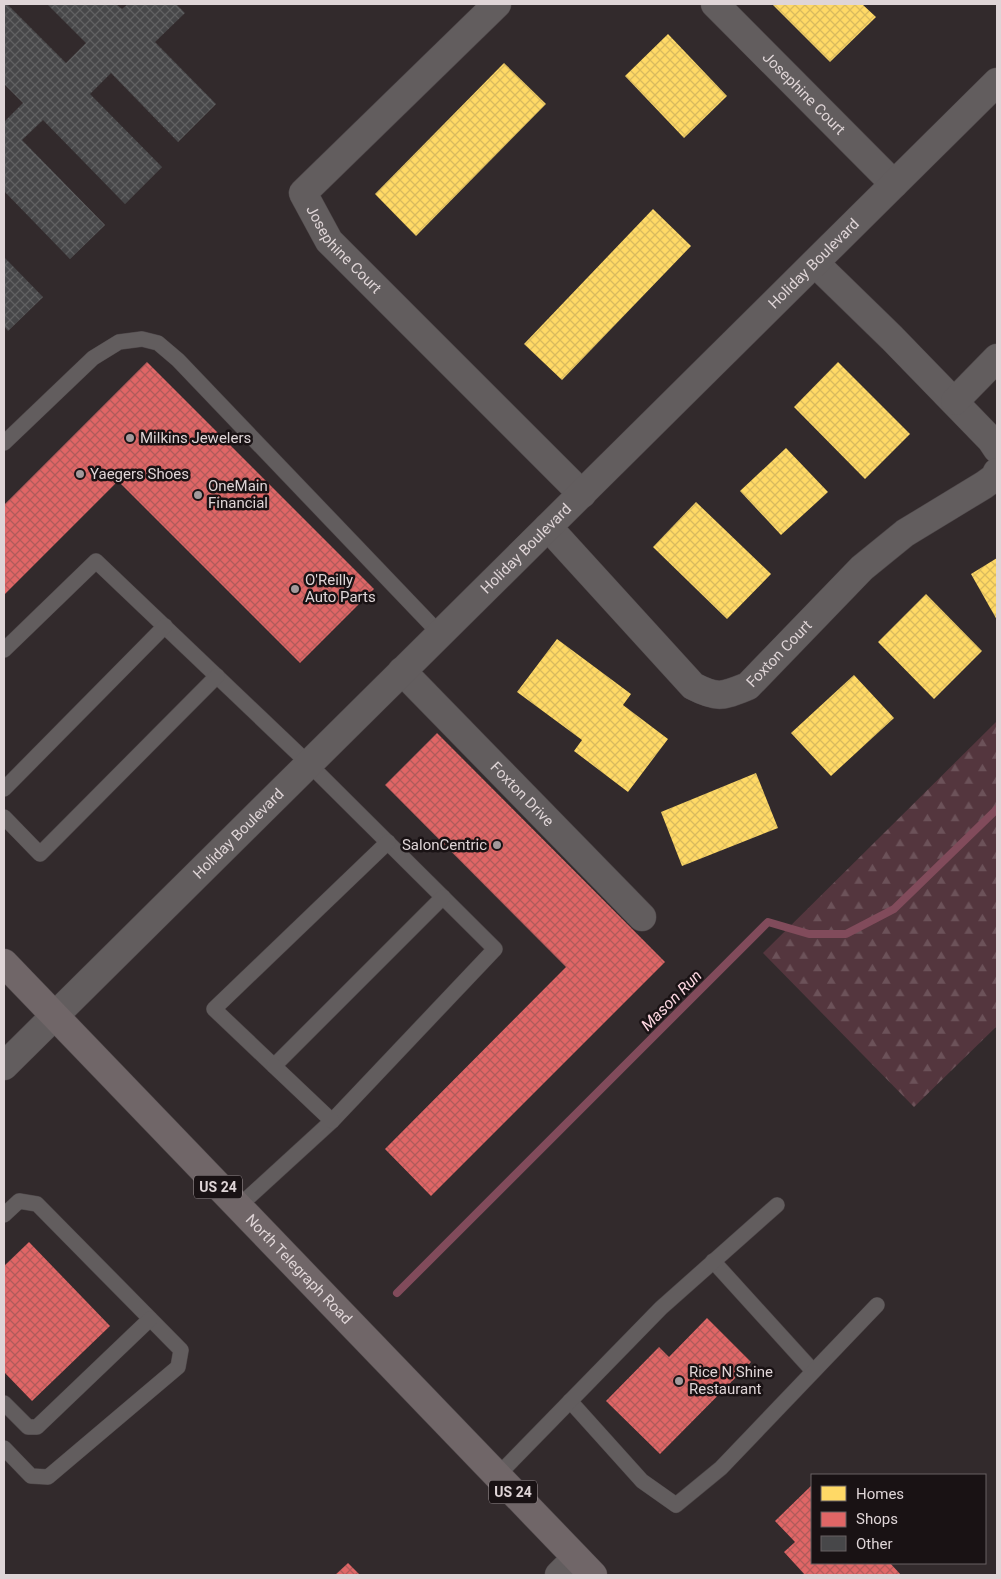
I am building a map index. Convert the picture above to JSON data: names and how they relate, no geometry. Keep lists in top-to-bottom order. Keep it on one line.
{"streets":{"main road":["US 24","North Telegraph Road"],"street":["Josephine Court","Holiday Boulevard","Foxton Court","Foxton Drive"]},"crossings":[["Josephine Court","Holiday Boulevard"],["Holiday Boulevard","Foxton Court"],["Holiday Boulevard","Foxton Drive"],["Holiday Boulevard","North Telegraph Road"]],"water":["Mason Run"],"places":["Milkins Jewelers","Yaegers Shoes","OneMain Financial","O'Reilly Auto Parts","SalonCentric","Rice N Shine Restaurant"],"legend":["Homes","Shops","Other"]}
